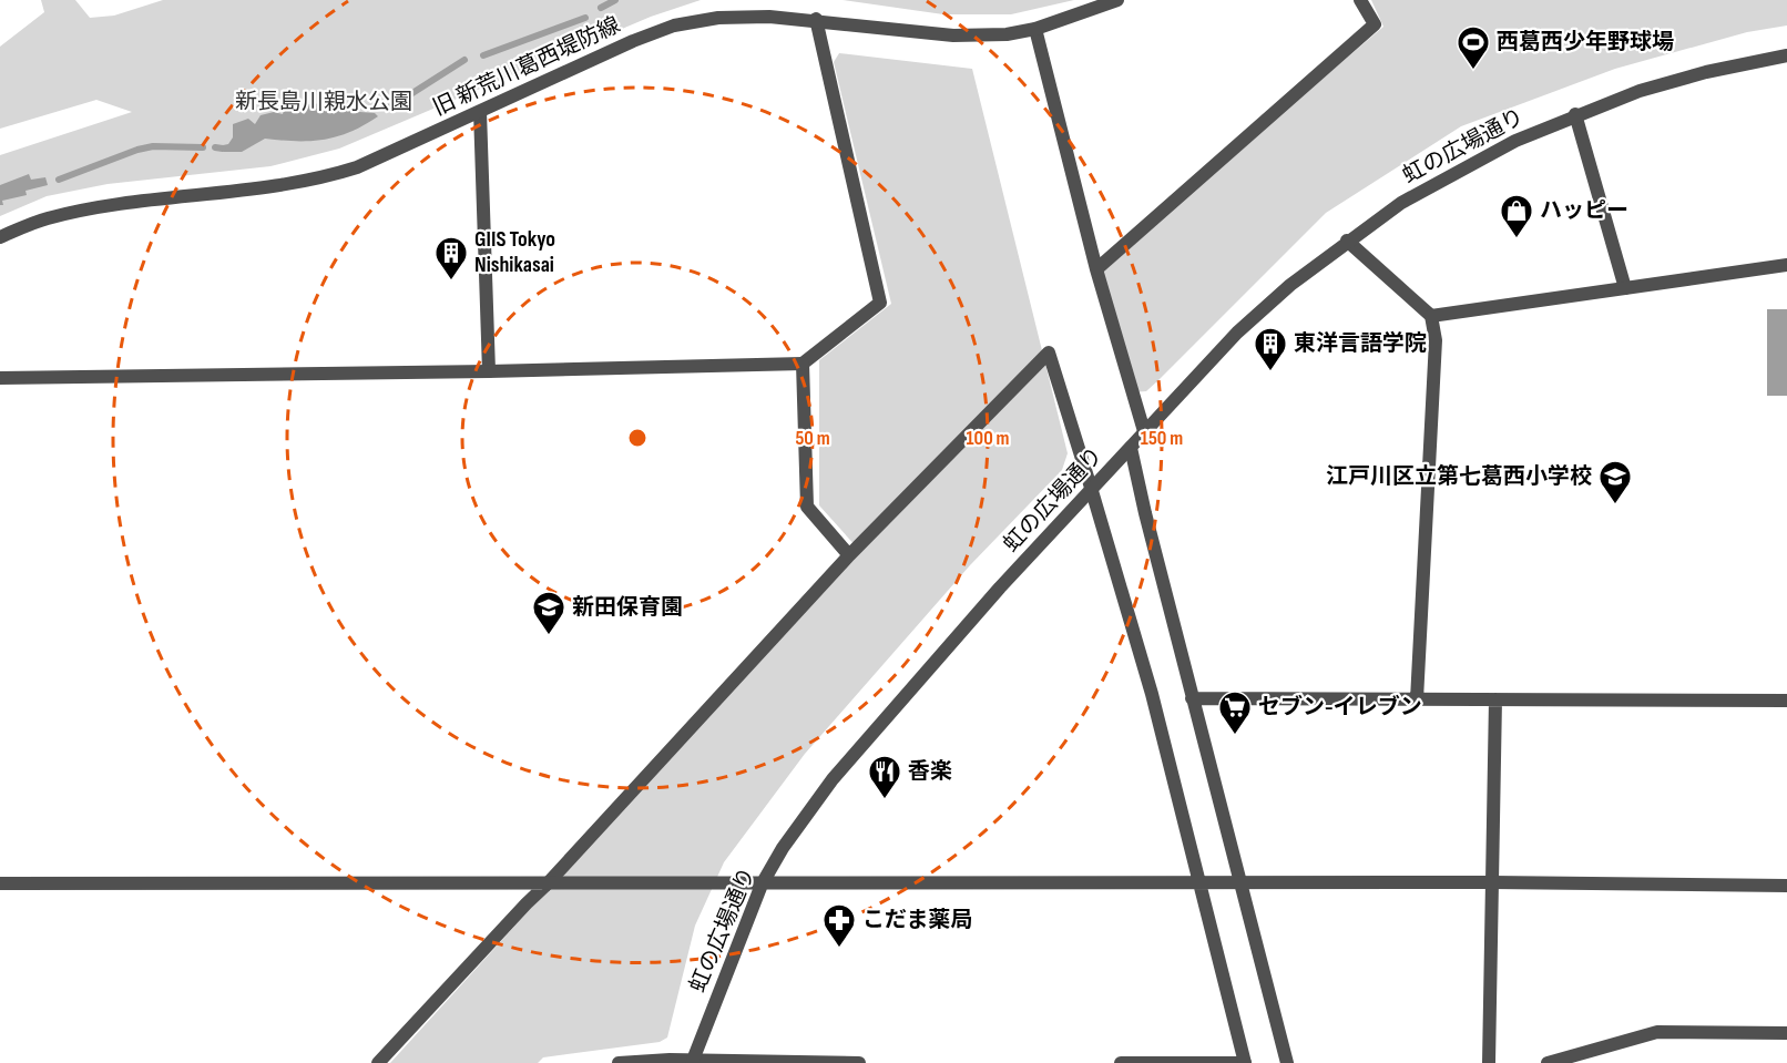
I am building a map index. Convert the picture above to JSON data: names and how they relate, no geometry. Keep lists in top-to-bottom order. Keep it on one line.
{"streets":{"street":["旧 新荒川葛西堤防線","虹の広場通り"]},"parks":["新長島川親水公園"],"places":{"sports":["西葛西少年野球場"],"shop":["ハッピー"],"building":["GIIS Tokyo Nishikasai","東洋言語学院"],"school or university":["江戸川区立第七葛西小学校","新田保育園"],"supermarket":["セブン-イレブン"],"restaurant":["香楽"],"pharmacy":["こだま薬局"]},"rings":["50 m","100 m","150 m"]}
